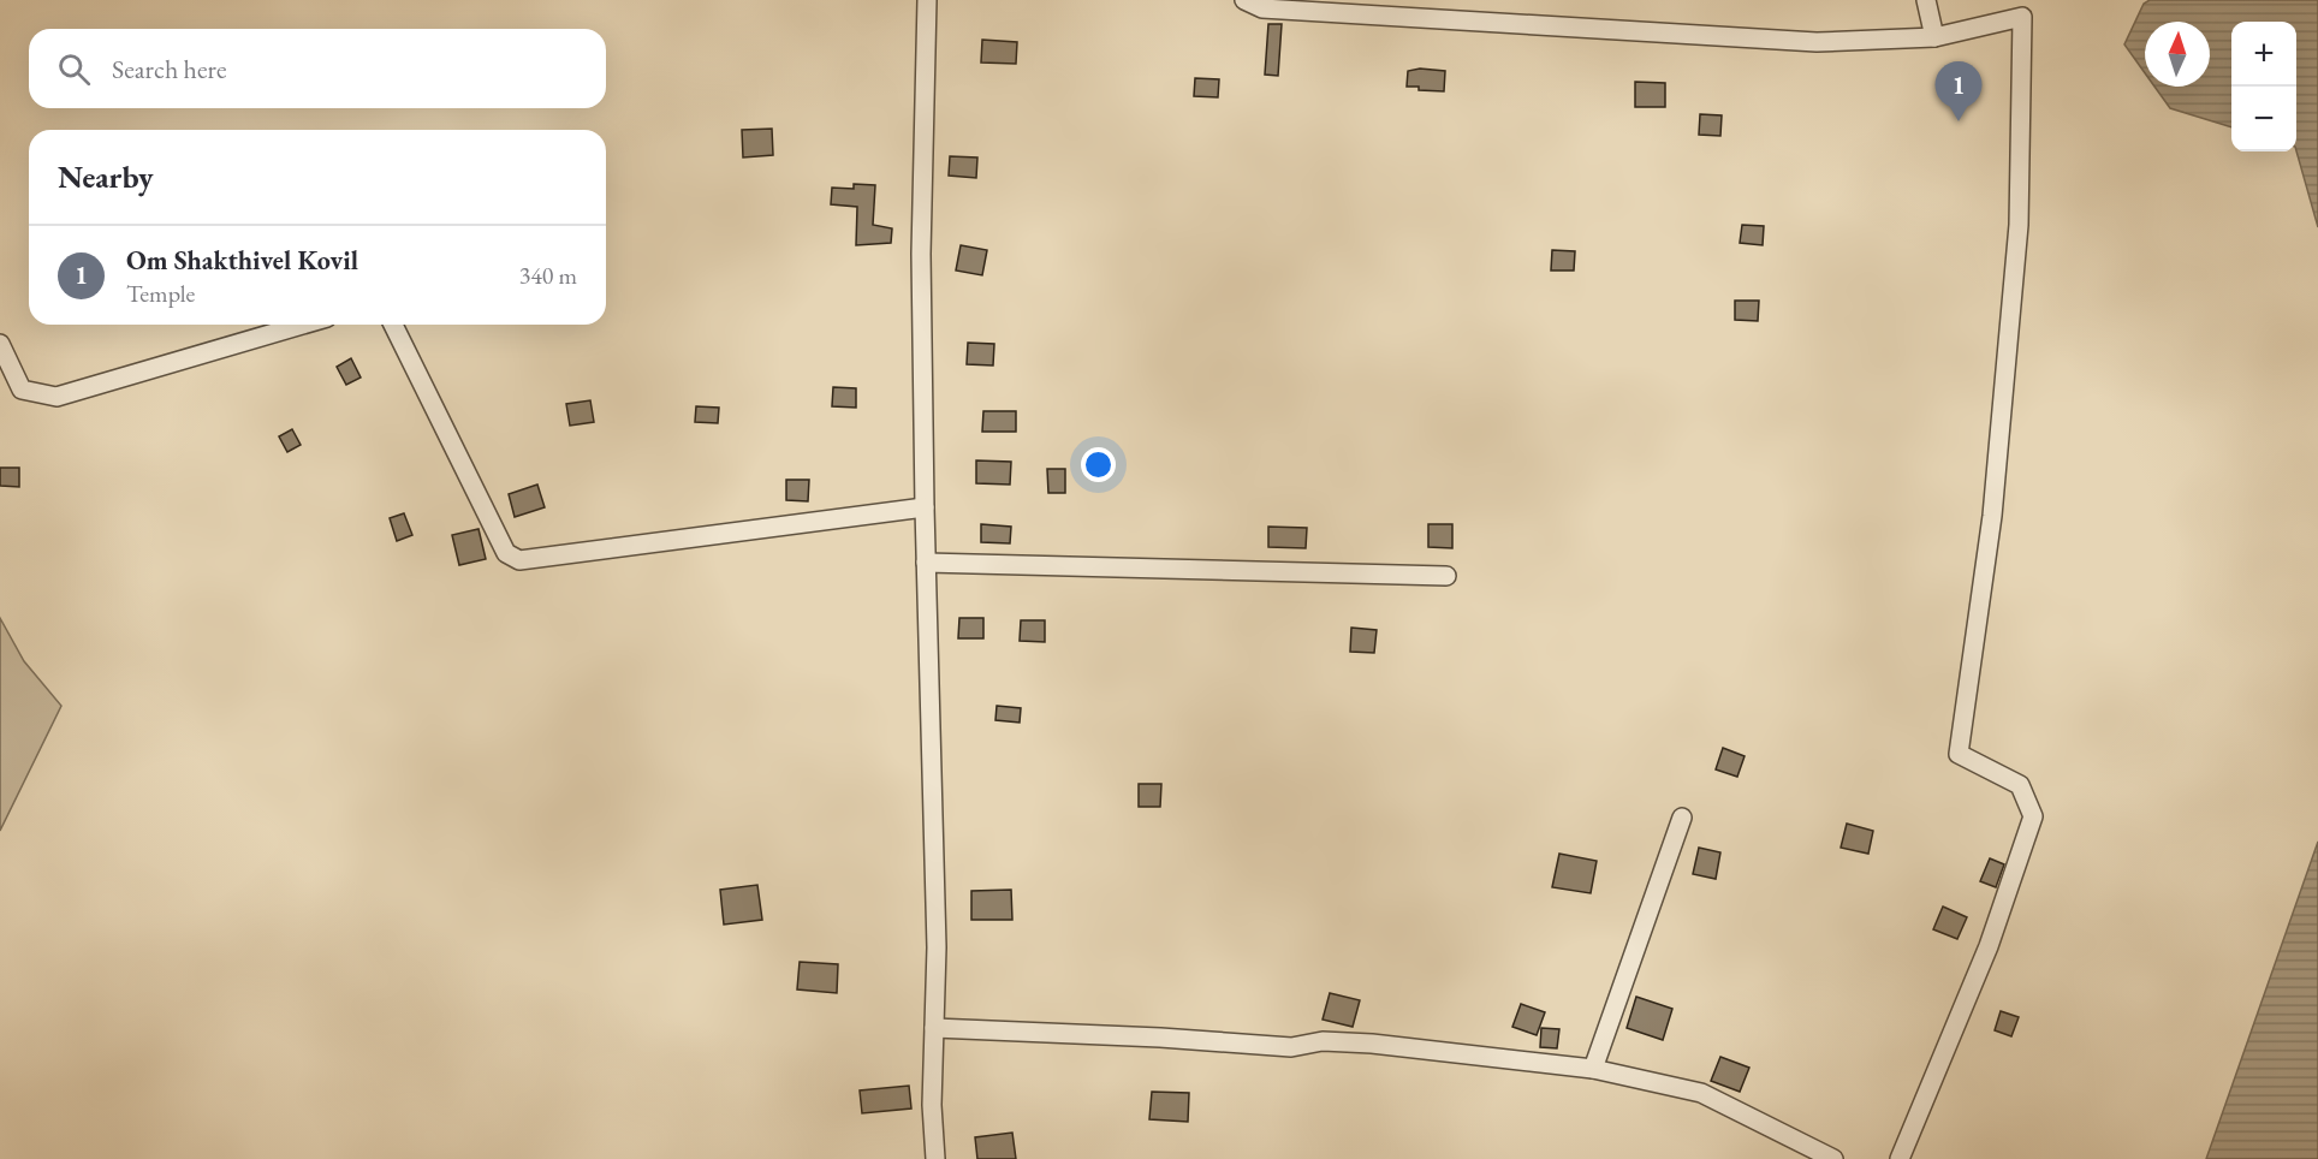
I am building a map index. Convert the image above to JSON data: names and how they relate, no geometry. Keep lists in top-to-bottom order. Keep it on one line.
{"north":"top","page":{"map_buttons":["+","−"],"search":"Search here","pins":"1","heading":"Nearby","list":[{"mark":"1","name":"Om Shakthivel Kovil","note":"Temple","value":"340 m"}]}}
